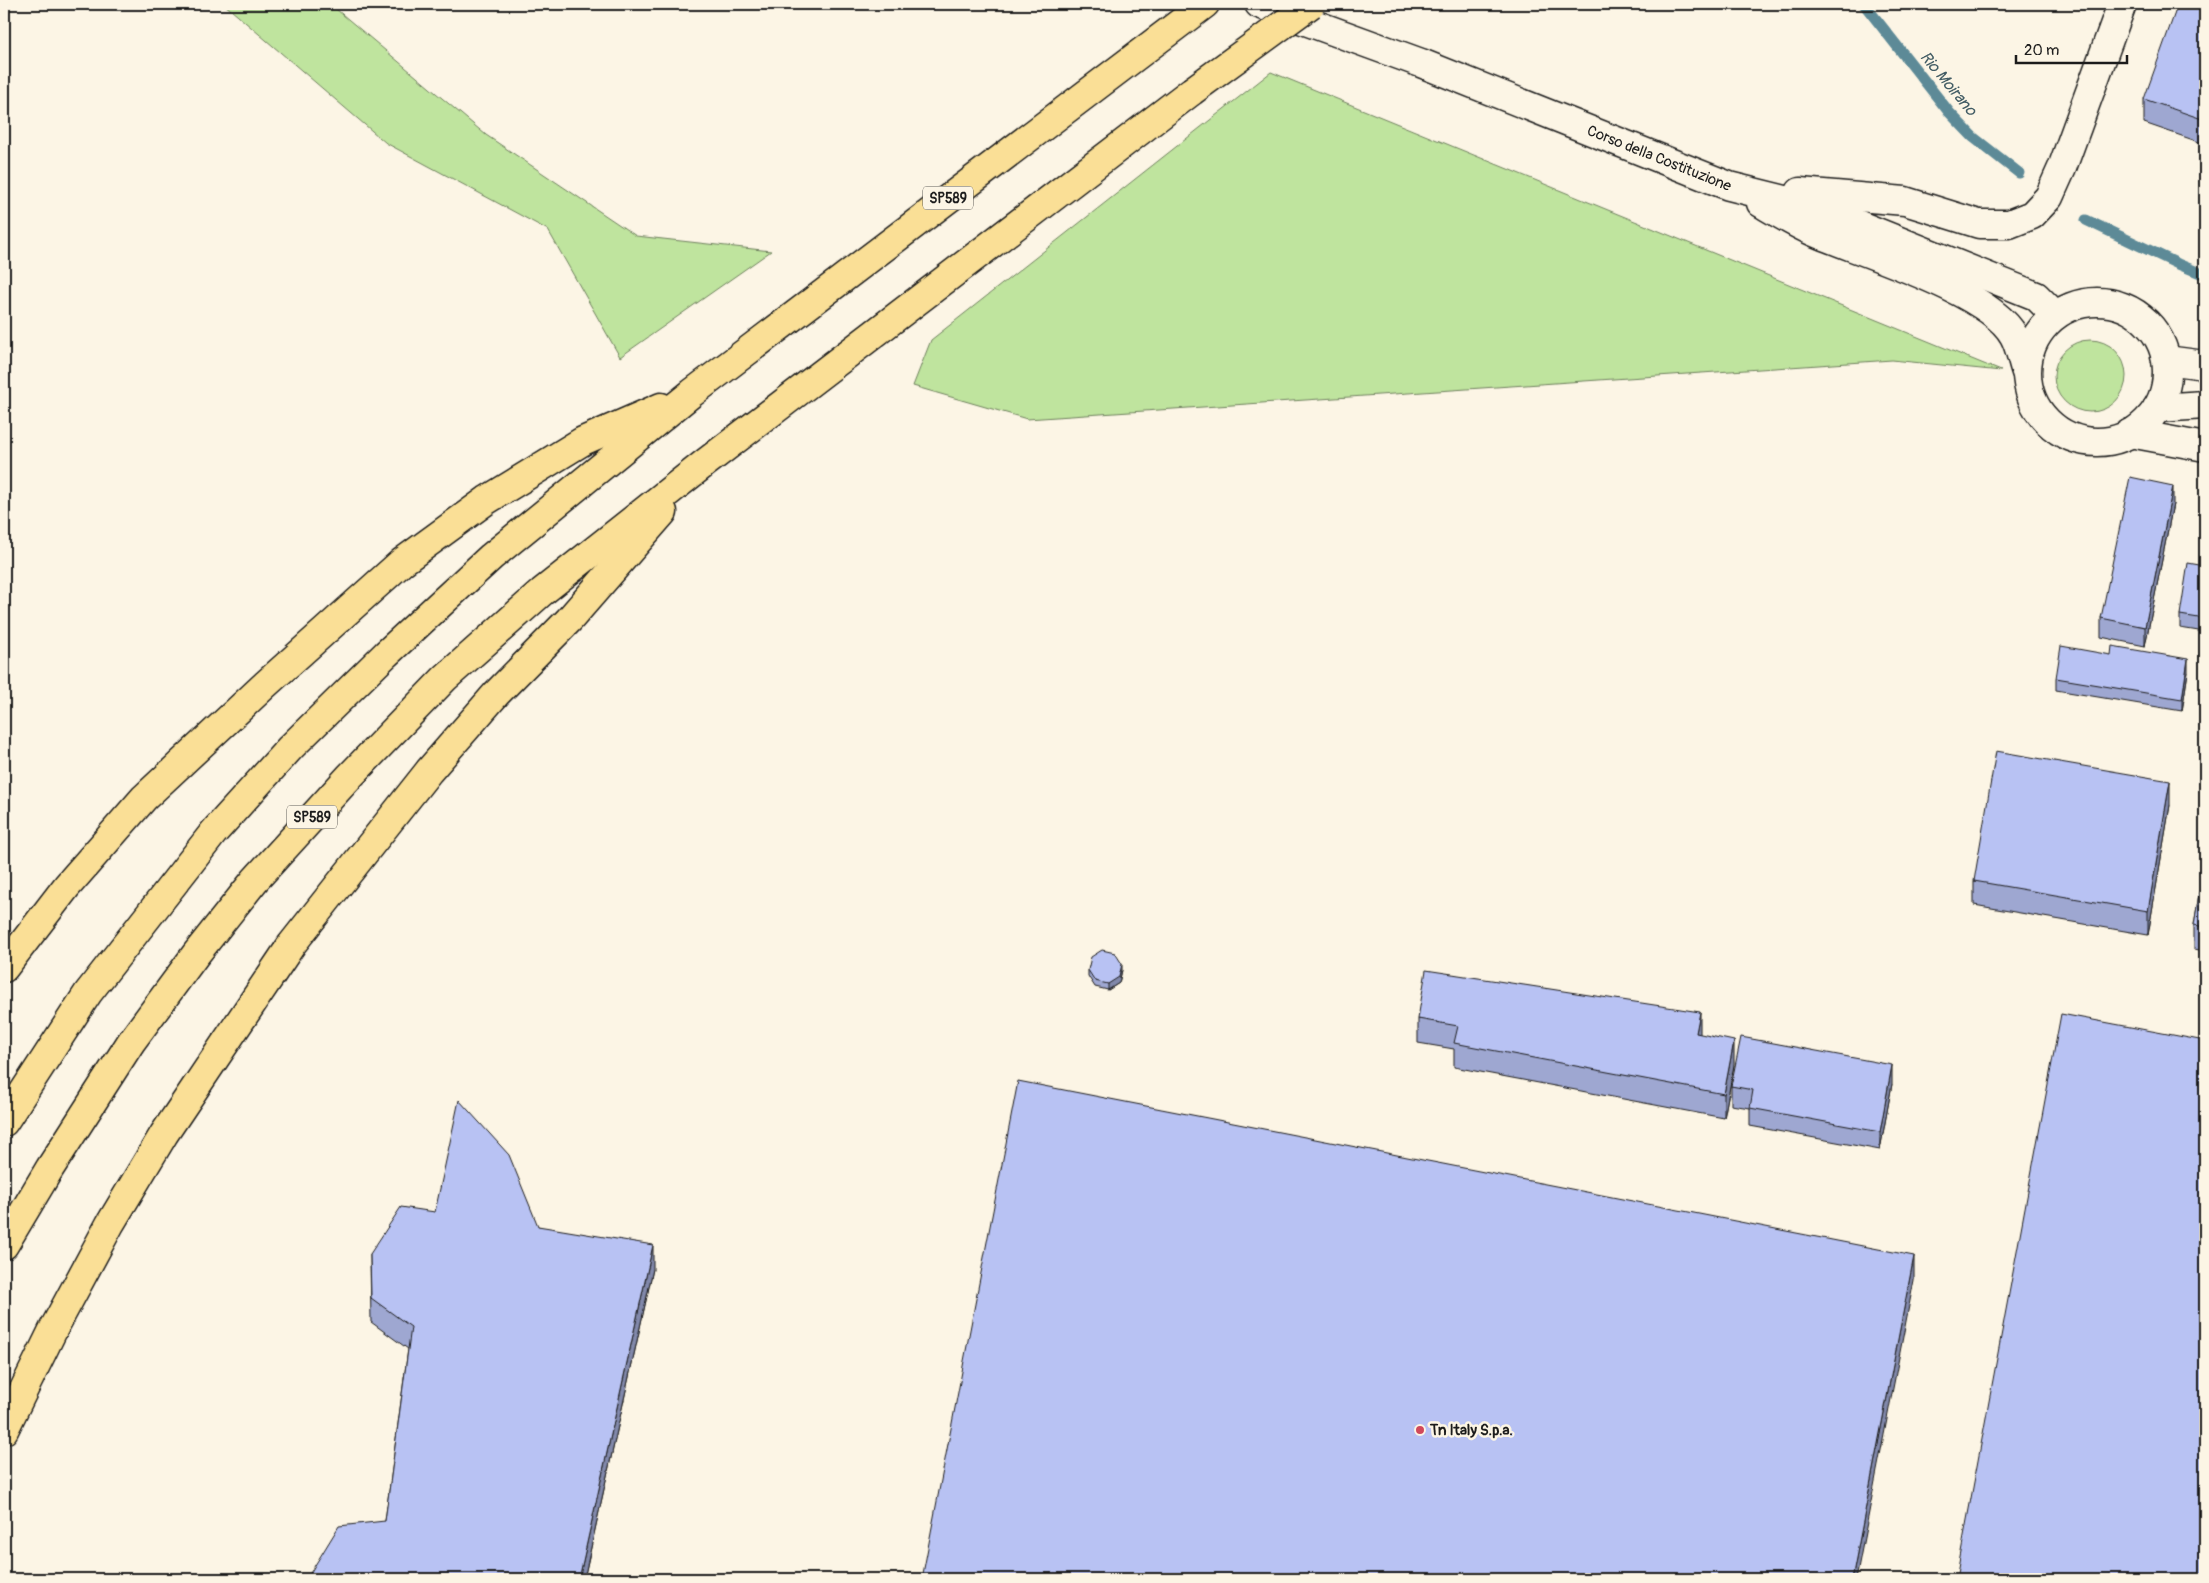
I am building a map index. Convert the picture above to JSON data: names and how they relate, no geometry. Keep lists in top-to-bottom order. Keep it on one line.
{"streets":{"main road":["SP589"],"street":["Corso della Costituzione"]},"water":["Rio Moirano"],"places":["Tn Italy S.p.a."],"scale_bar":"20 m"}
